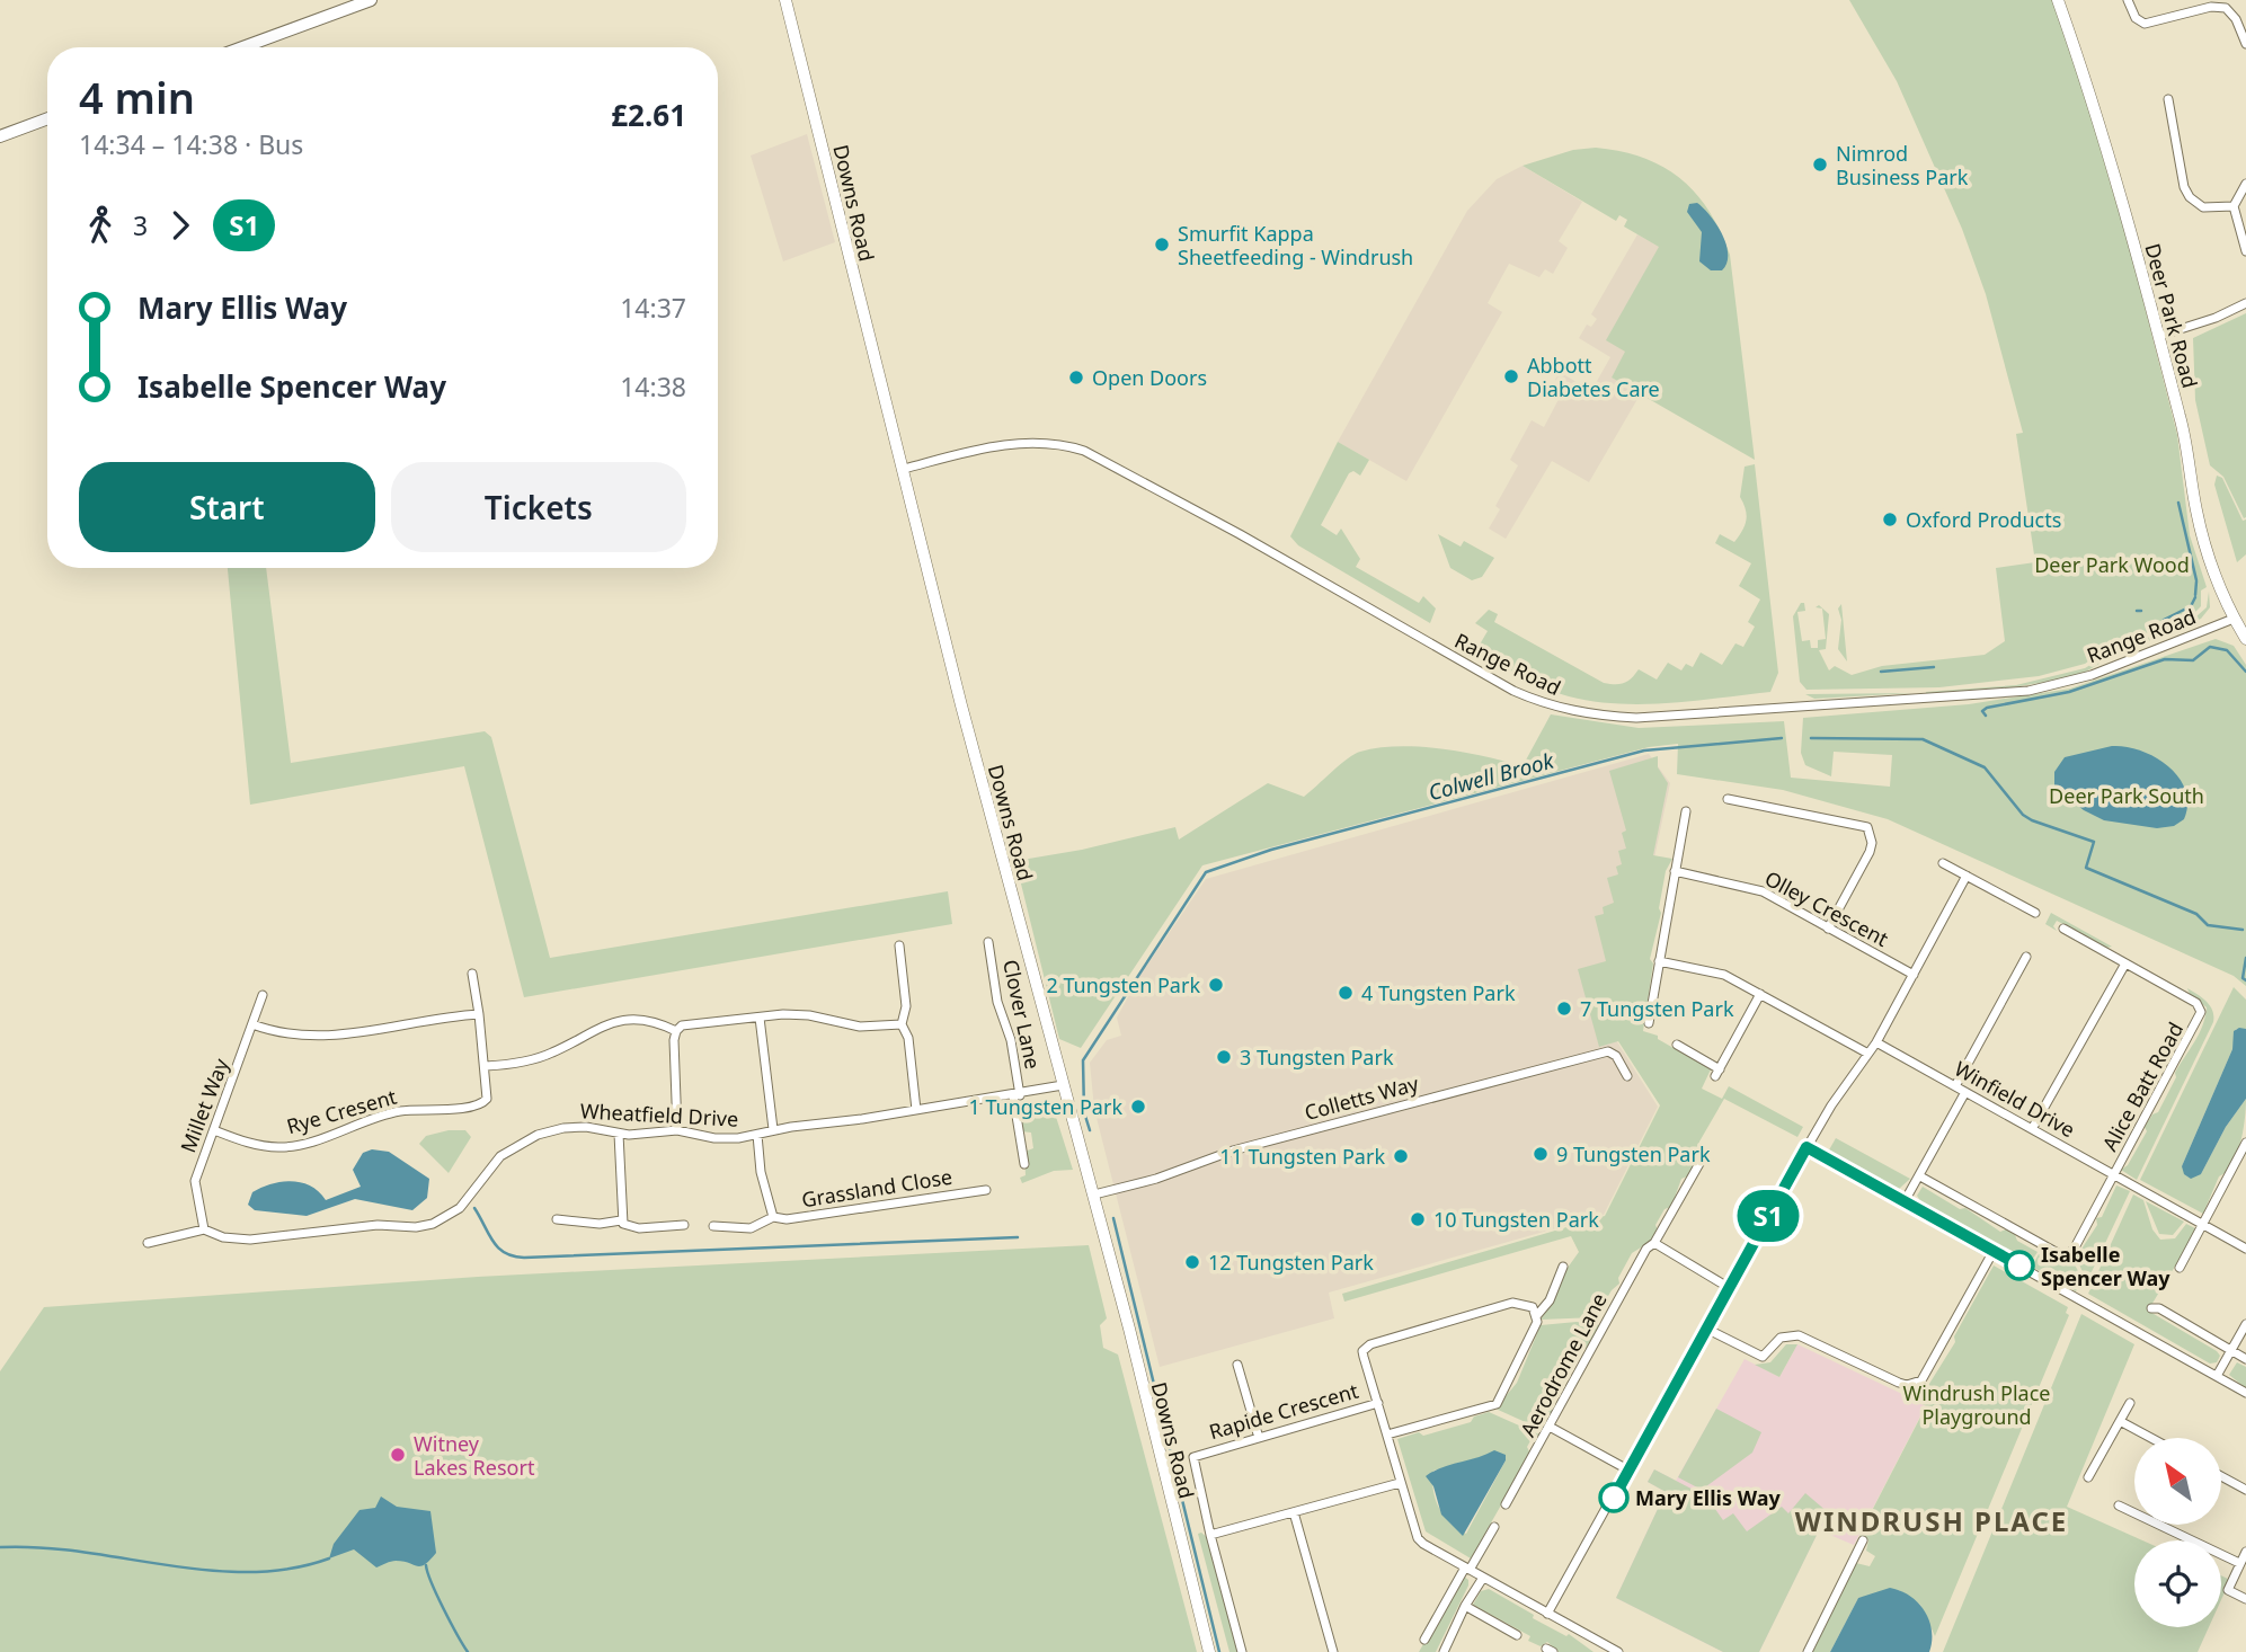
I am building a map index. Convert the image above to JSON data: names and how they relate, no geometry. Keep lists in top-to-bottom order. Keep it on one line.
{"streets":{"street":["Downs Road","Deer Park Road","Range Road","Olley Crescent","Clover Lane","Alice Batt Road","Colletts Way","Winfield Drive","Millet Way","Rye Cresent","Wheatfield Drive","Grassland Close","Aerodrome Lane","Rapide Crescent"]},"crossings":[["Downs Road","Range Road"],["Downs Road","Colletts Way"],["Downs Road","Wheatfield Drive"],["Deer Park Road","Range Road"],["Clover Lane","Wheatfield Drive"],["Alice Batt Road","Winfield Drive"],["Millet Way","Rye Cresent"],["Millet Way","Wheatfield Drive"]],"districts":["WINDRUSH PLACE"],"water":["Colwell Brook"],"parks":["Deer Park Wood","Deer Park South","Windrush Place Playground"],"places":["Nimrod Business Park","Smurfit Kappa Sheetfeeding - Windrush","Abbott Diabetes Care","Open Doors","Oxford Products","2 Tungsten Park","4 Tungsten Park","7 Tungsten Park","3 Tungsten Park","1 Tungsten Park","9 Tungsten Park","11 Tungsten Park","10 Tungsten Park","12 Tungsten Park","Isabelle Spencer Way","Witney Lakes Resort","Mary Ellis Way"],"lines":["bus line S1"],"north":"top left","page":{"on_map":"S1","heading":["4 min","14:34 – 14:38 · Bus","£2.61"],"legs":["3","S1"],"list":[{"name":"Mary Ellis Way","value":"14:37"},{"name":"Isabelle Spencer Way","value":"14:38"}],"buttons":["Start","Tickets"]}}
